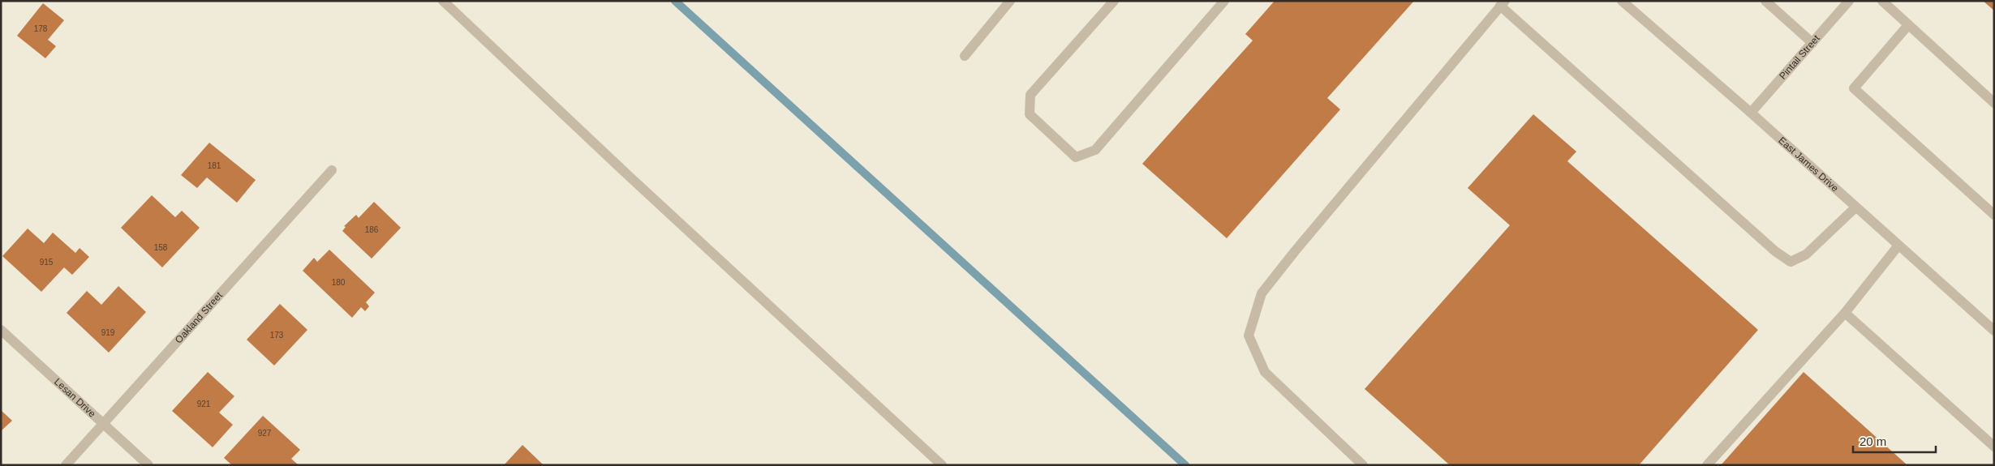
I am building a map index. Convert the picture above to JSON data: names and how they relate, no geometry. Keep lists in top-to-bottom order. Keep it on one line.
{"streets":{"street":["Pintail Street","East James Drive","Oakland Street","Lesan Drive"]},"crossings":[["Pintail Street","East James Drive"],["Oakland Street","Lesan Drive"]],"house_numbers":["178","181","186","158","915","180","919","173","921","927"],"scale_bar":"20 m"}
